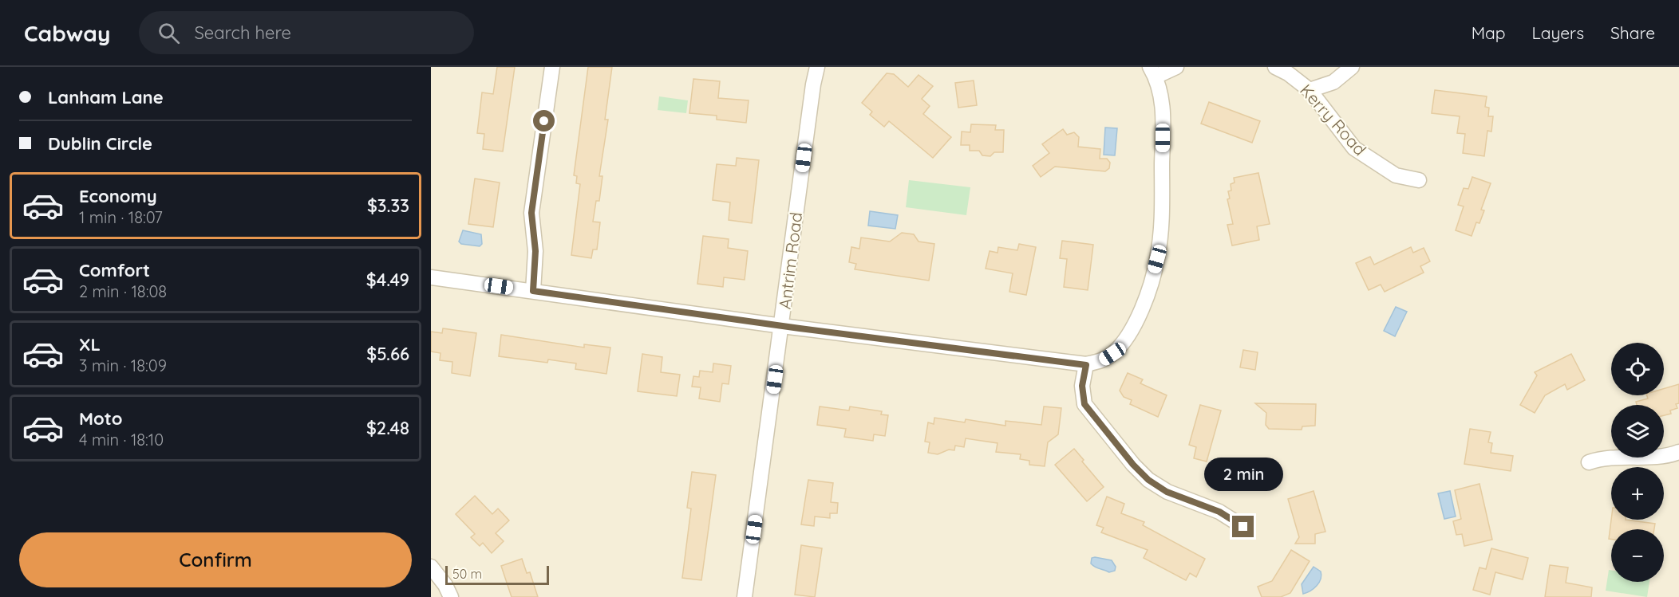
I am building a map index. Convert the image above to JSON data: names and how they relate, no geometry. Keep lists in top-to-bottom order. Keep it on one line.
{"streets":{"street":["Kerry Road","Antrim Road"]},"scale_bar":"50 m","page":{"header":"Cabway","search":"Search here","nav":["Map","Layers","Share"],"banner":["Lanham Lane","Dublin Circle"],"list":[{"name":"Economy","note":"1 min · 18:07","value":"$3.33"},{"name":"Comfort","note":"2 min · 18:08","value":"$4.49"},{"name":"XL","note":"3 min · 18:09","value":"$5.66"},{"name":"Moto","note":"4 min · 18:10","value":"$2.48"}],"map_buttons":["+","−"],"bubble":"2 min","buttons":"Confirm","scale":"50 m"}}
